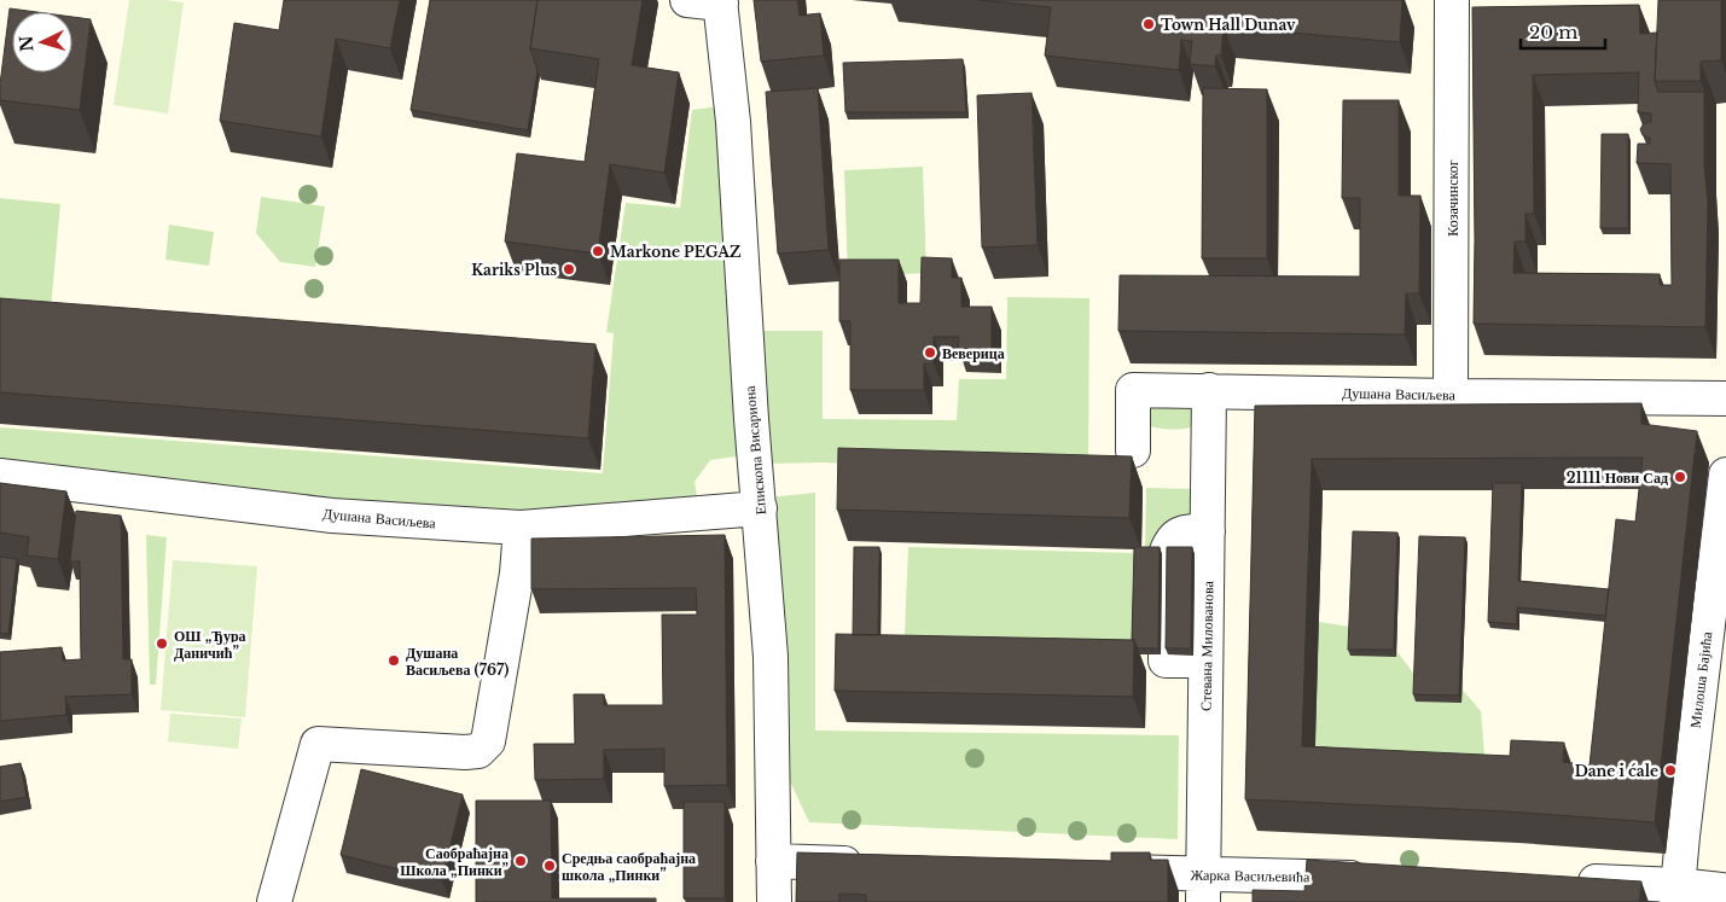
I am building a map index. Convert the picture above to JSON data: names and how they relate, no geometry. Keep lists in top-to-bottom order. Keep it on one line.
{"streets":{"street":["Козачинског","Душана Васиљева","Епископа Висариона","Стевана Милованова","Милоша Бајића","Жарка Васиљевића"]},"crossings":[["Козачинског","Душана Васиљева"],["Душана Васиљева","Епископа Висариона"],["Душана Васиљева","Стевана Милованова"],["Стевана Милованова","Жарка Васиљевића"]],"places":["Town Hall Dunav","Markone PEGAZ","Kariks Plus","Веверица","21111 Нови Сад","ОШ „Ђура Даничић”","Душана Васиљева (767)","Dane i ćale","Саобраћајна Школа „Пинки”","Средња саобраћајна школа „Пинки”"],"scale_bar":"20 m","north":"left"}
